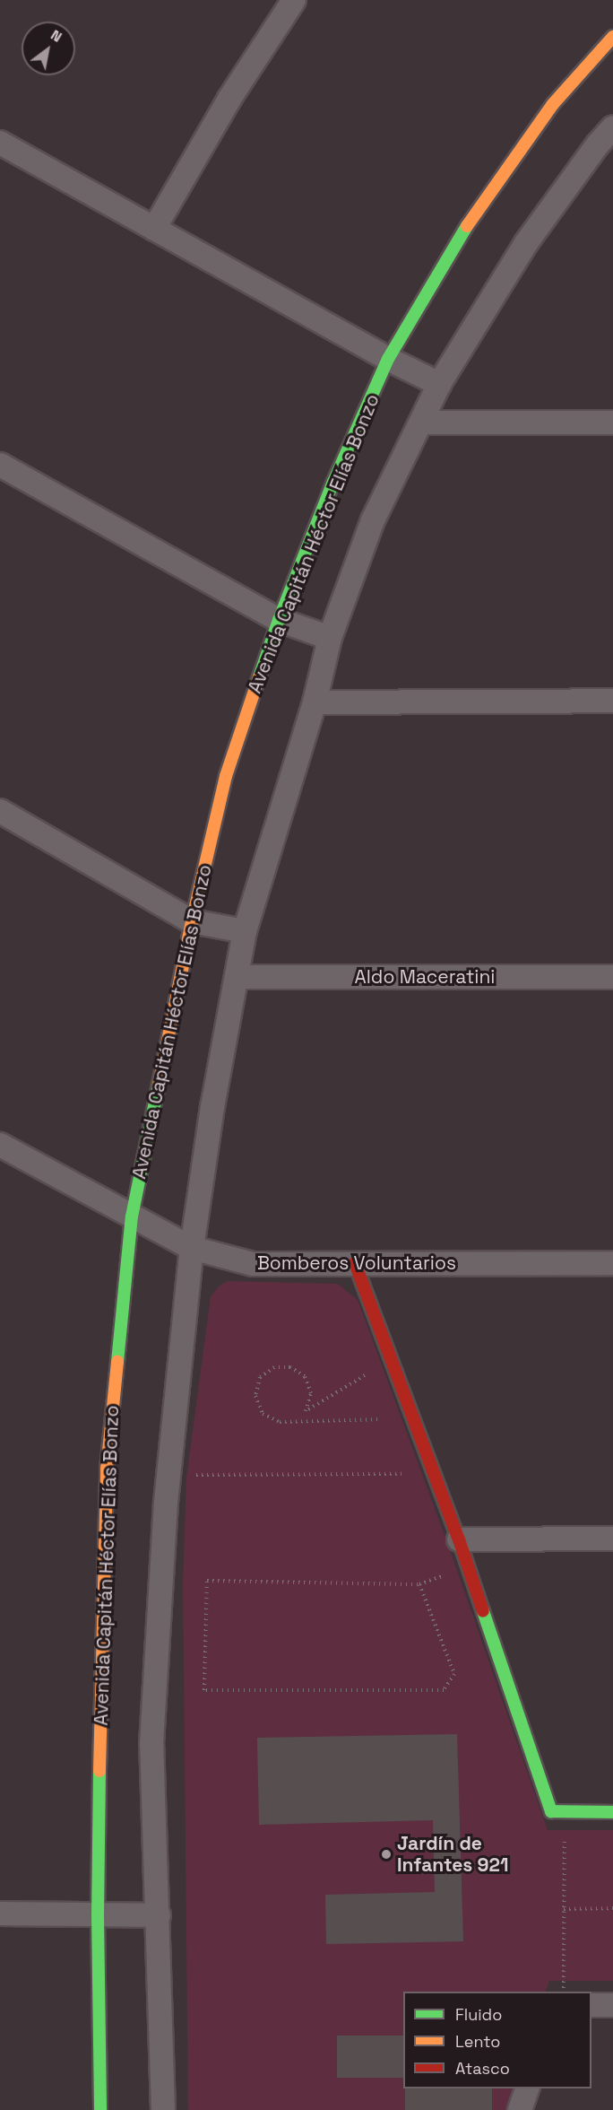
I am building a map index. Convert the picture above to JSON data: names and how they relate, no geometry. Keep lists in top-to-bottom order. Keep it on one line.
{"streets":{"street":["Avenida Capitán Héctor Elías Bonzo","Aldo Maceratini","Bomberos Voluntarios"]},"crossings":[["Avenida Capitán Héctor Elías Bonzo","Bomberos Voluntarios"]],"places":["Jardín de Infantes 921"],"legend":["Fluido","Lento","Atasco"],"north":"top right"}
